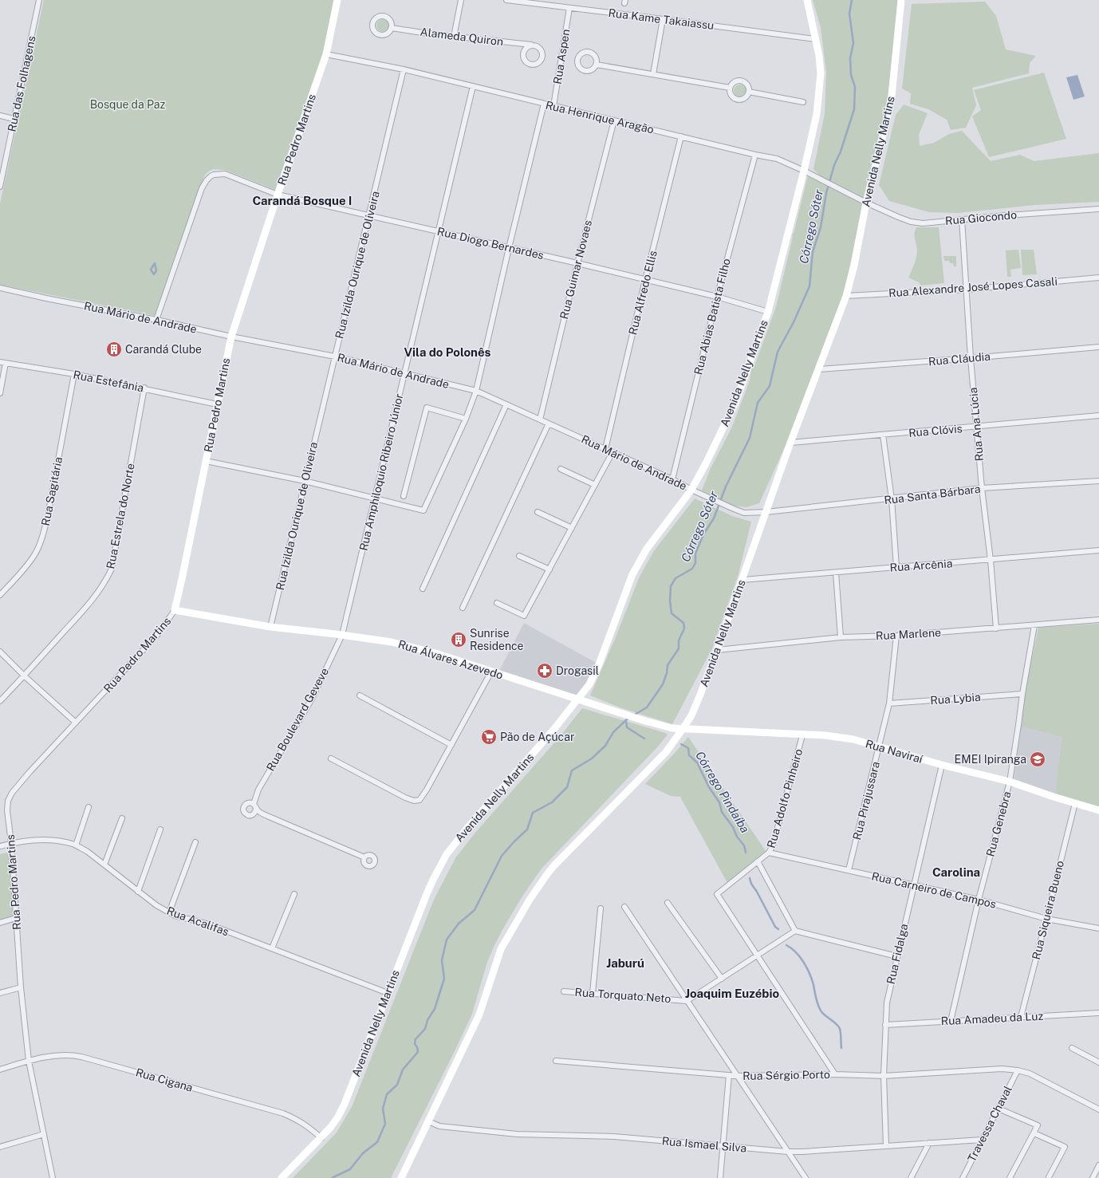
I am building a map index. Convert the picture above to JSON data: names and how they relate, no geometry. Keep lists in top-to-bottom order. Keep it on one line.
{"streets":{"main road":["Rua Pedro Martins","Avenida Nelly Martins","Rua Álvares Azevedo","Rua Naviraí"],"street":["Rua Kame Takaiassu","Alameda Quiron","Rua Aspen","Rua das Folhagens","Rua Henrique Aragão","Rua Giocondo","Rua Diogo Bernardes","Rua Izilda Ourique de Oliveira","Rua Guimar Novaes","Rua Alexandre José Lopes Casali","Rua Alfredo Ellis","Rua Abias Batista Filho","Rua Mário de Andrade","Rua Cláudia","Rua Estefânia","Rua Ana Lúcia","Rua Clóvis","Rua Amphiloquio Ribeiro Júnior","Rua Sagitária","Rua Santa Bárbara","Rua Estrela do Norte","Rua Arcênia","Rua Marlene","Rua Lybia","Rua Boulevard Geveve","Rua Adolfo Pinheiro","Rua Pirajussara","Rua Genebra","Rua Carneiro de Campos","Rua Siqueira Bueno","Rua Acalifas","Rua Fidalga","Rua Torquato Neto","Rua Amadeu da Luz","Rua Sérgio Porto","Rua Cigana","Travessa Chaval","Rua Ismael Silva"]},"crossings":[["Rua Kame Takaiassu","Rua Aspen"],["Rua Kame Takaiassu","Avenida Nelly Martins"],["Rua Aspen","Rua Henrique Aragão"],["Rua Henrique Aragão","Rua Pedro Martins"],["Rua Henrique Aragão","Avenida Nelly Martins"],["Rua Henrique Aragão","Rua Giocondo"],["Rua Henrique Aragão","Rua Izilda Ourique de Oliveira"],["Rua Henrique Aragão","Rua Guimar Novaes"],["Rua Henrique Aragão","Rua Alfredo Ellis"],["Rua Henrique Aragão","Rua Abias Batista Filho"],["Rua Henrique Aragão","Rua Amphiloquio Ribeiro Júnior"],["Rua Pedro Martins","Rua Diogo Bernardes"],["Rua Pedro Martins","Rua Mário de Andrade"],["Rua Pedro Martins","Rua Estefânia"],["Rua Pedro Martins","Rua Álvares Azevedo"],["Rua Pedro Martins","Rua Acalifas"],["Rua Pedro Martins","Rua Cigana"],["Avenida Nelly Martins","Rua Giocondo"],["Avenida Nelly Martins","Rua Diogo Bernardes"],["Avenida Nelly Martins","Rua Alexandre José Lopes Casali"],["Avenida Nelly Martins","Rua Mário de Andrade"],["Avenida Nelly Martins","Rua Cláudia"],["Avenida Nelly Martins","Rua Clóvis"],["Avenida Nelly Martins","Rua Santa Bárbara"],["Avenida Nelly Martins","Rua Arcênia"],["Avenida Nelly Martins","Rua Marlene"],["Avenida Nelly Martins","Rua Álvares Azevedo"],["Avenida Nelly Martins","Rua Naviraí"],["Avenida Nelly Martins","Rua Acalifas"],["Avenida Nelly Martins","Rua Cigana"],["Avenida Nelly Martins","Rua Ismael Silva"],["Rua Giocondo","Rua Ana Lúcia"],["Rua Diogo Bernardes","Rua Izilda Ourique de Oliveira"],["Rua Diogo Bernardes","Rua Guimar Novaes"],["Rua Diogo Bernardes","Rua Alfredo Ellis"],["Rua Diogo Bernardes","Rua Abias Batista Filho"],["Rua Diogo Bernardes","Rua Mário de Andrade"],["Rua Diogo Bernardes","Rua Amphiloquio Ribeiro Júnior"],["Rua Izilda Ourique de Oliveira","Rua Mário de Andrade"],["Rua Izilda Ourique de Oliveira","Rua Álvares Azevedo"],["Rua Guimar Novaes","Rua Mário de Andrade"],["Rua Alexandre José Lopes Casali","Rua Ana Lúcia"],["Rua Alfredo Ellis","Rua Mário de Andrade"],["Rua Abias Batista Filho","Rua Mário de Andrade"],["Rua Mário de Andrade","Rua Amphiloquio Ribeiro Júnior"],["Rua Mário de Andrade","Rua Santa Bárbara"],["Rua Cláudia","Rua Ana Lúcia"],["Rua Estefânia","Rua Sagitária"],["Rua Estefânia","Rua Estrela do Norte"],["Rua Ana Lúcia","Rua Clóvis"],["Rua Ana Lúcia","Rua Santa Bárbara"],["Rua Ana Lúcia","Rua Arcênia"],["Rua Ana Lúcia","Rua Marlene"],["Rua Amphiloquio Ribeiro Júnior","Rua Álvares Azevedo"],["Rua Amphiloquio Ribeiro Júnior","Rua Boulevard Geveve"],["Rua Marlene","Rua Pirajussara"],["Rua Marlene","Rua Genebra"],["Rua Álvares Azevedo","Rua Boulevard Geveve"],["Rua Álvares Azevedo","Rua Naviraí"],["Rua Lybia","Rua Pirajussara"],["Rua Lybia","Rua Genebra"],["Rua Naviraí","Rua Adolfo Pinheiro"],["Rua Naviraí","Rua Pirajussara"],["Rua Naviraí","Rua Genebra"],["Rua Naviraí","Rua Siqueira Bueno"],["Rua Naviraí","Rua Fidalga"],["Rua Adolfo Pinheiro","Rua Carneiro de Campos"],["Rua Adolfo Pinheiro","Rua Torquato Neto"],["Rua Pirajussara","Rua Carneiro de Campos"],["Rua Genebra","Rua Carneiro de Campos"],["Rua Genebra","Rua Amadeu da Luz"],["Rua Carneiro de Campos","Rua Siqueira Bueno"],["Rua Carneiro de Campos","Rua Fidalga"],["Rua Siqueira Bueno","Rua Amadeu da Luz"],["Rua Fidalga","Rua Amadeu da Luz"],["Rua Fidalga","Rua Sérgio Porto"],["Rua Fidalga","Rua Ismael Silva"],["Rua Sérgio Porto","Travessa Chaval"],["Travessa Chaval","Rua Ismael Silva"]],"districts":["Carandá Bosque I","Vila do Polonês","Carolina","Jaburú","Joaquim Euzébio"],"water":["Córrego Sóter","Córrego Pindaíba"],"parks":["Bosque da Paz"],"places":{"building":["Carandá Clube","Sunrise Residence"],"pharmacy":["Drogasil"],"supermarket":["Pão de Açúcar"],"school or university":["EMEI Ipiranga"]}}
